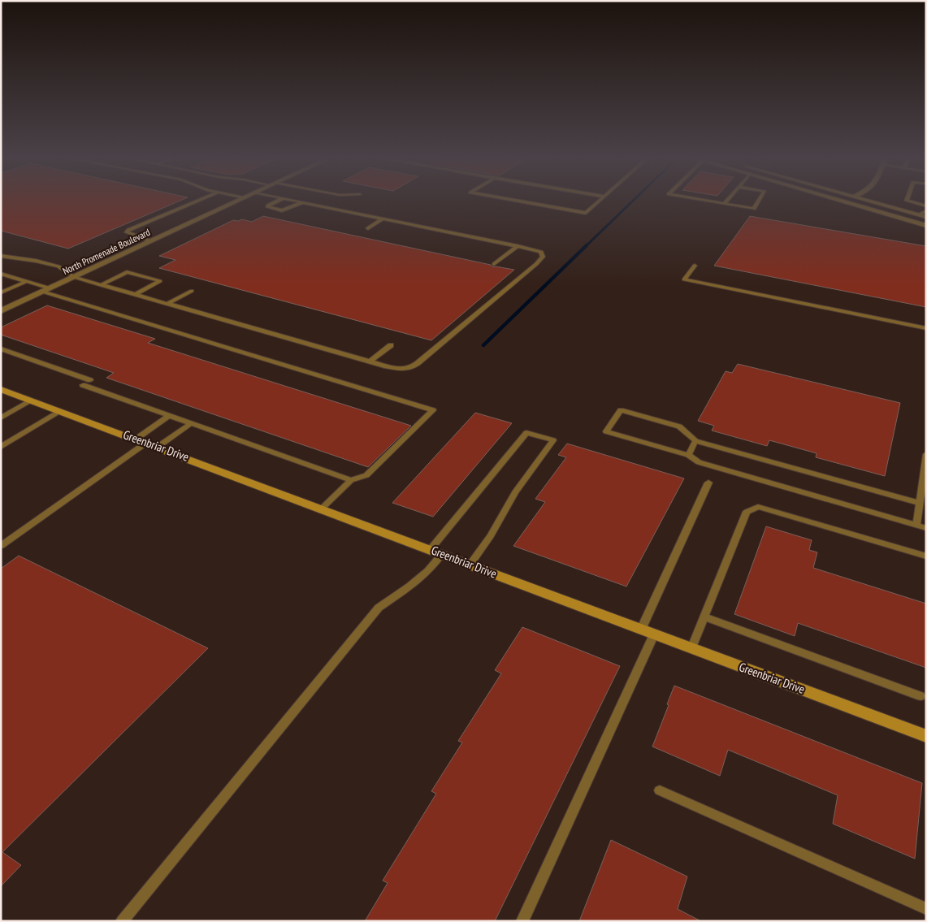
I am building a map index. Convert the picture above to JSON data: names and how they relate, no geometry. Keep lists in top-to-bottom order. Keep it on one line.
{"streets":{"street":["North Promenade Boulevard","Greenbriar Drive"]}}
